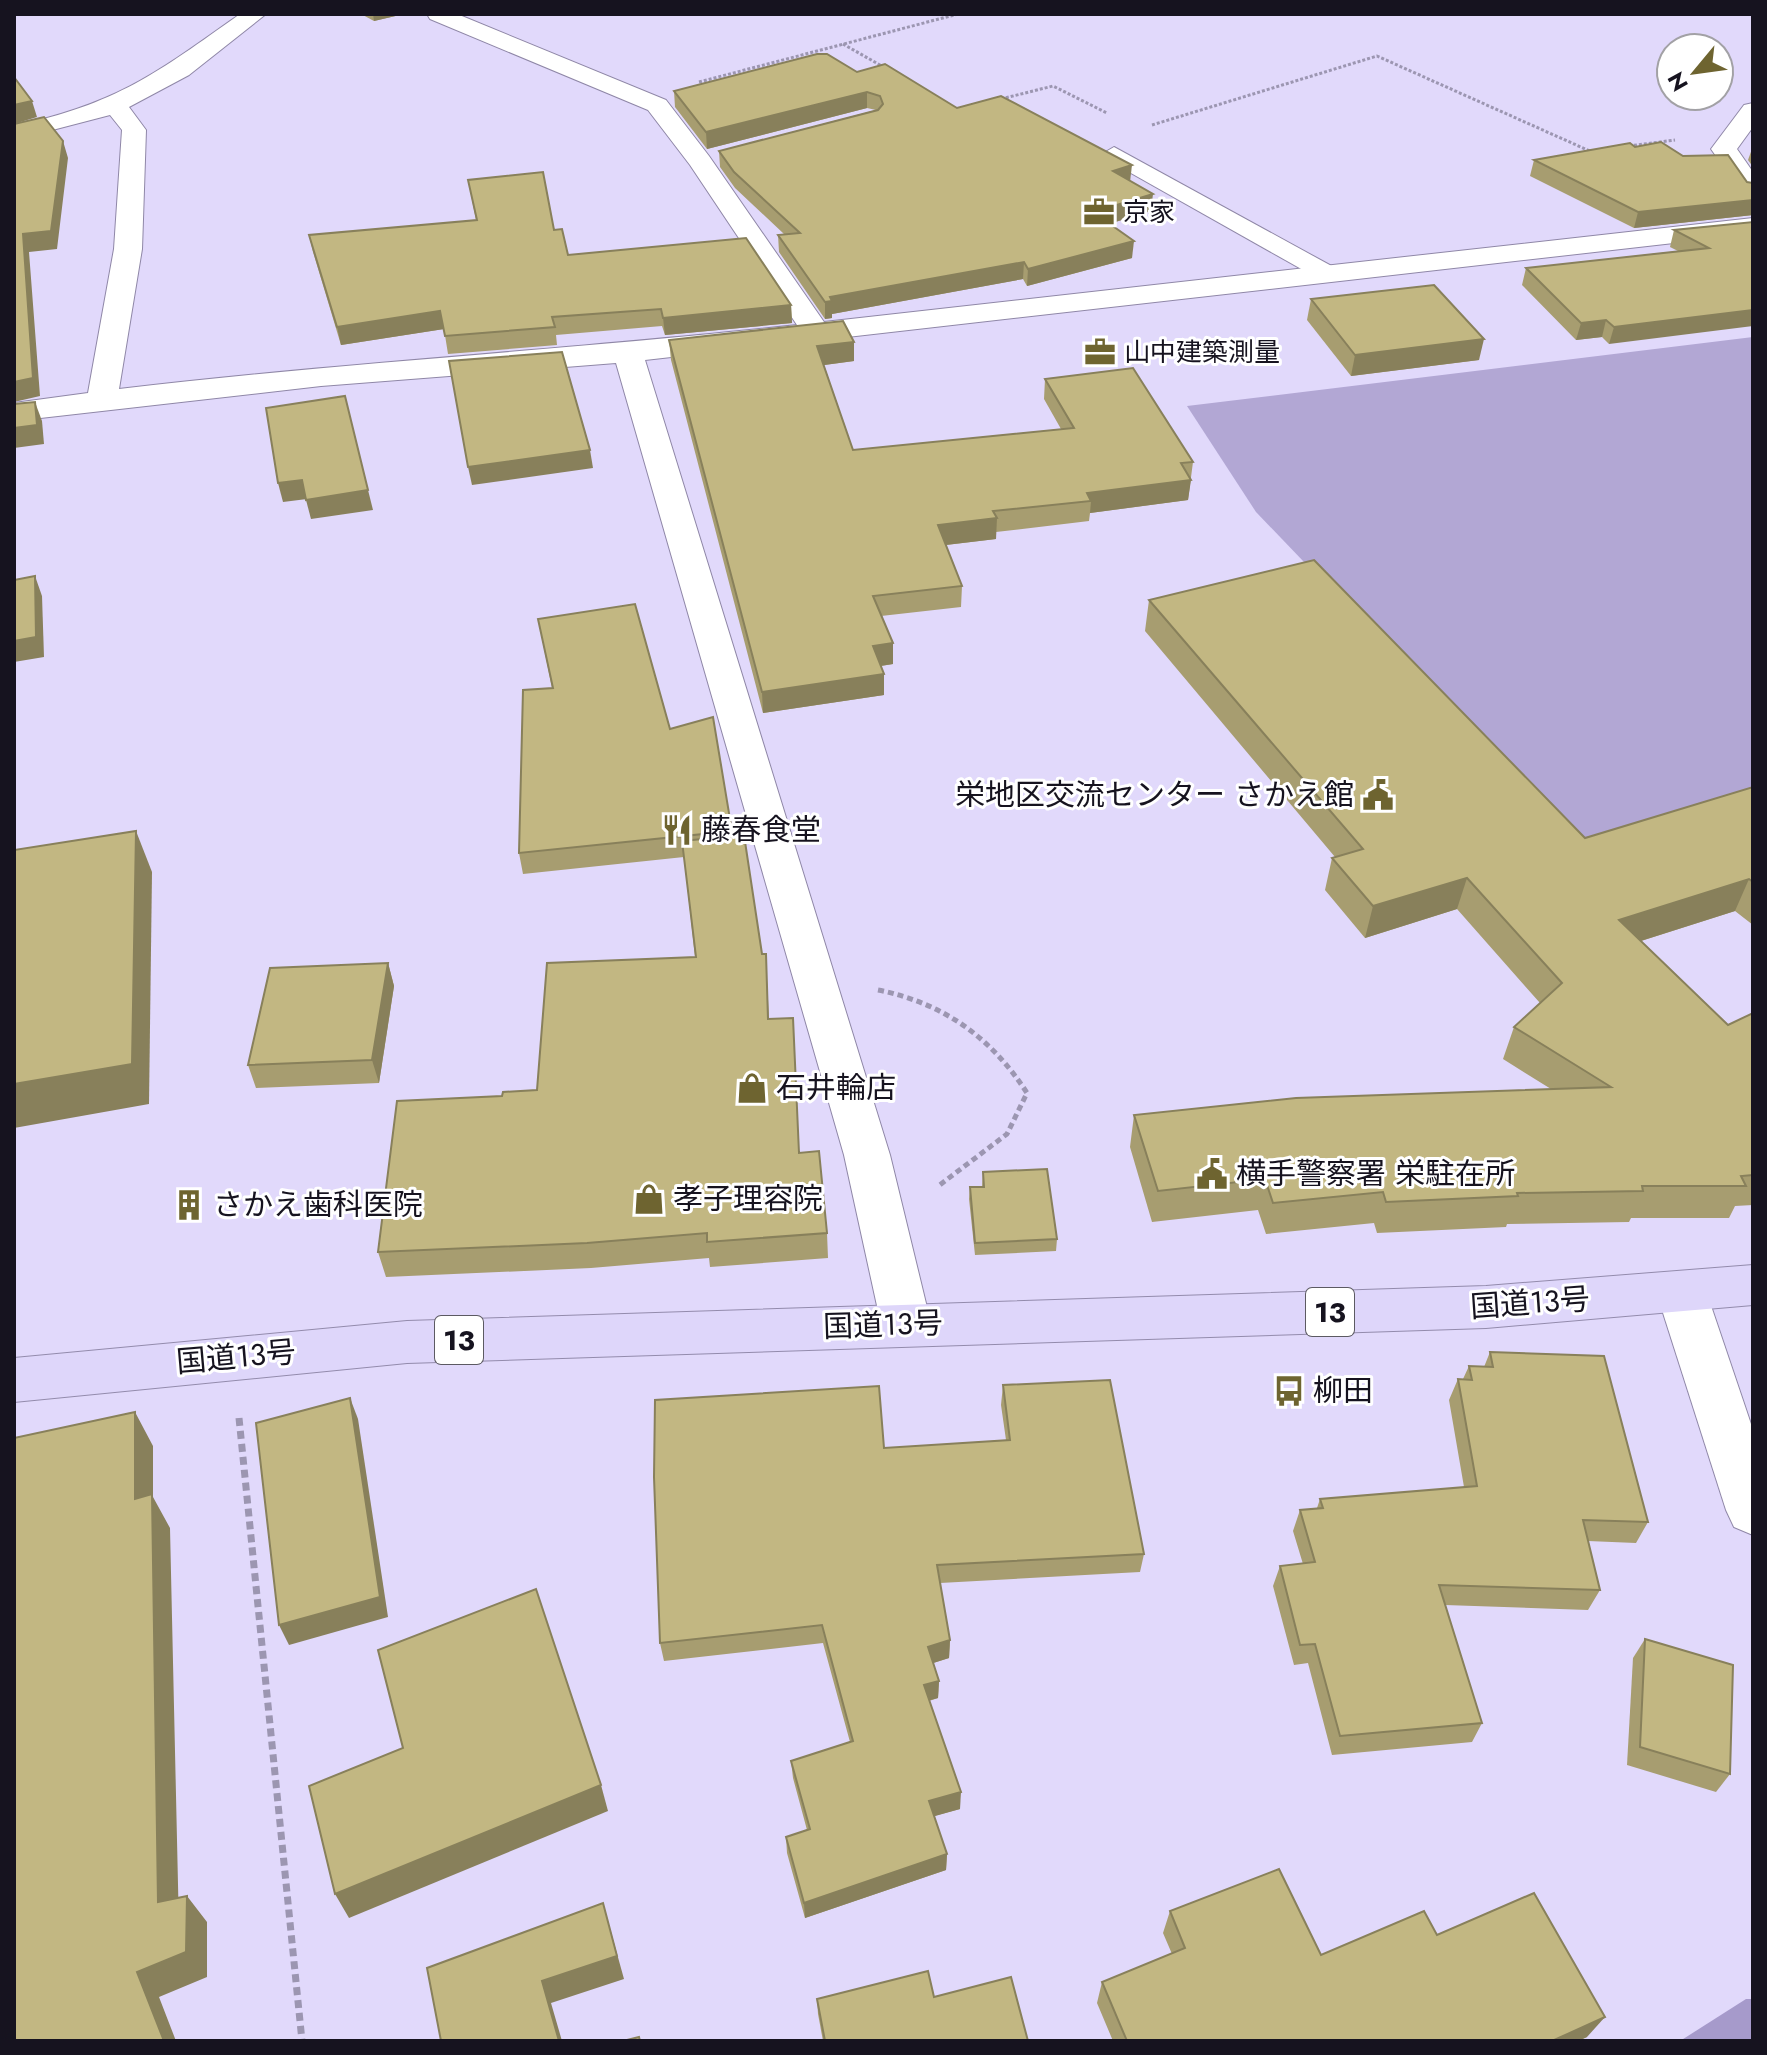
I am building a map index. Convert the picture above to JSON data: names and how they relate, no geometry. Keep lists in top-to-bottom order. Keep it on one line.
{"streets":{"highway":["国道13号","13"]},"places":{"office":["京家","山中建築測量"],"public building":["栄地区交流センター さかえ館","横手警察署 栄駐在所"],"restaurant":["藤春食堂"],"shop":["石井輪店","孝子理容院"],"building":["さかえ歯科医院"],"bus stop":["柳田"]},"north":"bottom left"}
